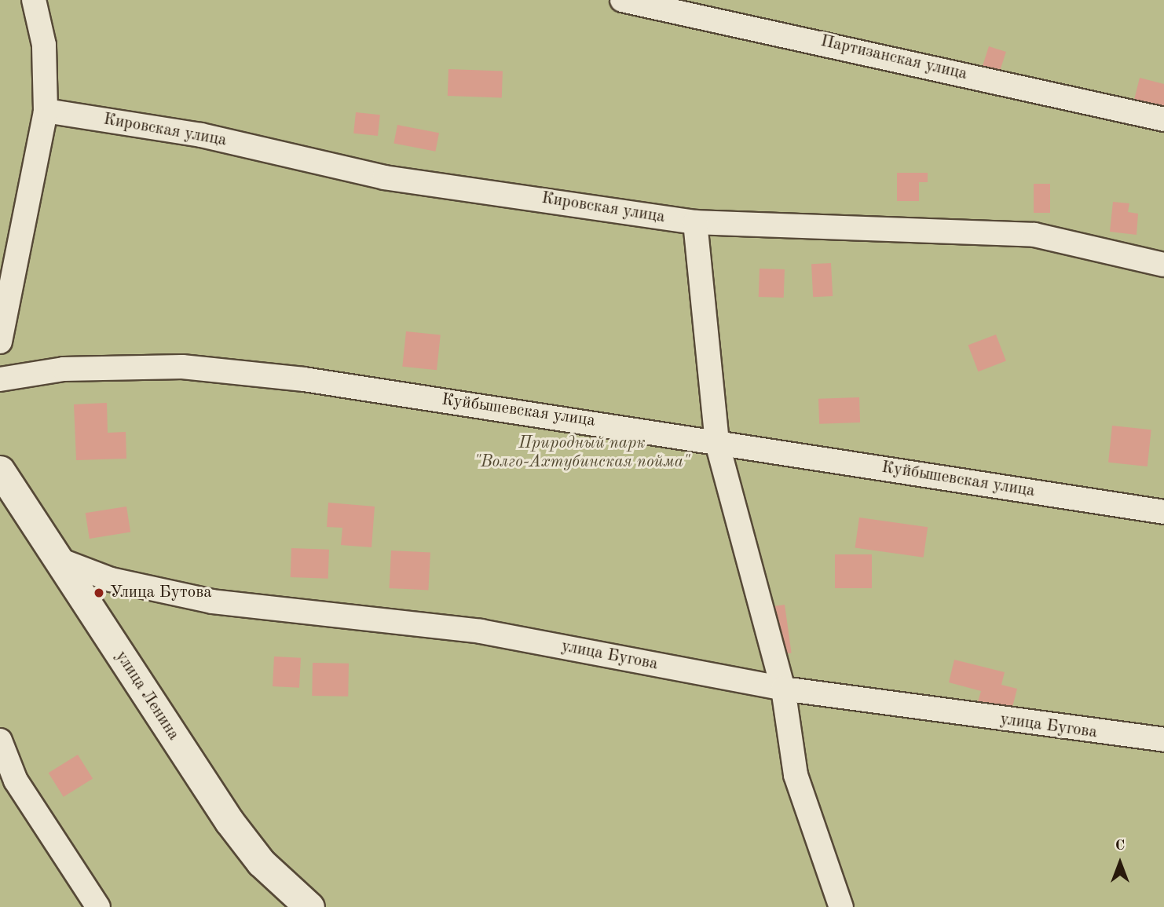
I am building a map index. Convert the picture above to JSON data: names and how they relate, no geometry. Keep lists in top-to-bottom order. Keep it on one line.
{"streets":{"street":["Партизанская улица","Кировская улица","Куйбышевская улица","улица Бугова","улица Ленина"]},"crossings":[["улица Бугова","улица Ленина"]],"parks":["Природный парк \"Волго-Ахтубинская пойма\""],"places":["Улица Бутова"],"north":"top"}
